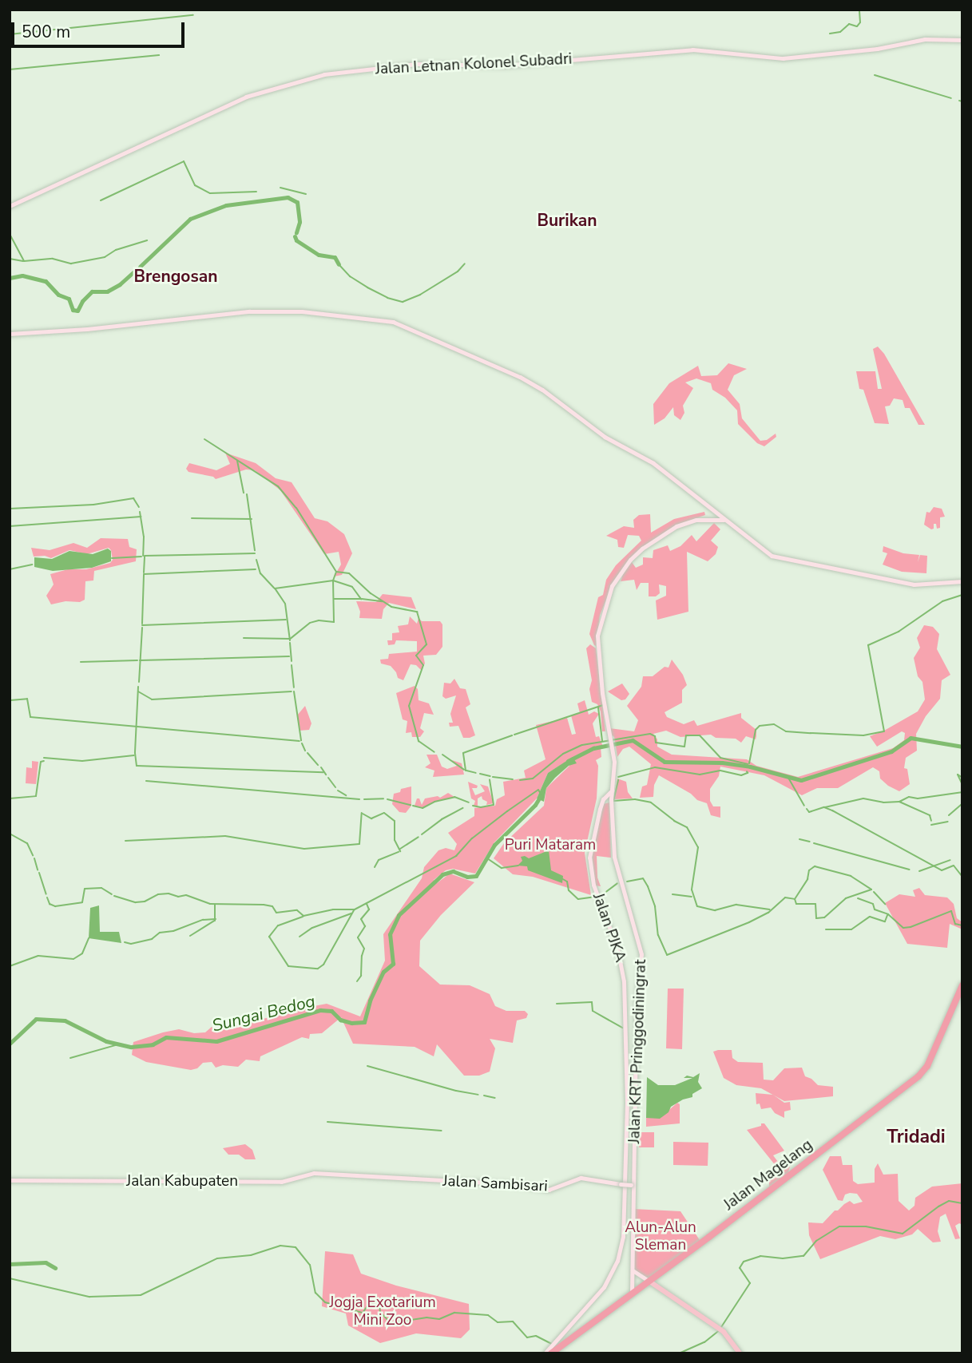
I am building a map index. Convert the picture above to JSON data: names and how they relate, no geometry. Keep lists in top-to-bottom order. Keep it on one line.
{"streets":{"highway":["Jalan Magelang"],"main road":["Jalan Letnan Kolonel Subadri","Jalan PJKA","Jalan KRT Pringgodiningrat","Jalan Kabupaten","Jalan Sambisari"]},"crossings":[["Jalan PJKA","Jalan KRT Pringgodiningrat"],["Jalan PJKA","Jalan Magelang"],["Jalan KRT Pringgodiningrat","Jalan Magelang"],["Jalan KRT Pringgodiningrat","Jalan Sambisari"],["Jalan Kabupaten","Jalan Sambisari"]],"districts":["Burikan","Brengosan","Tridadi"],"water":["Sungai Bedog"],"parks":["Puri Mataram","Alun-Alun Sleman","Jogja Exotarium Mini Zoo"],"scale_bar":"500 m"}
